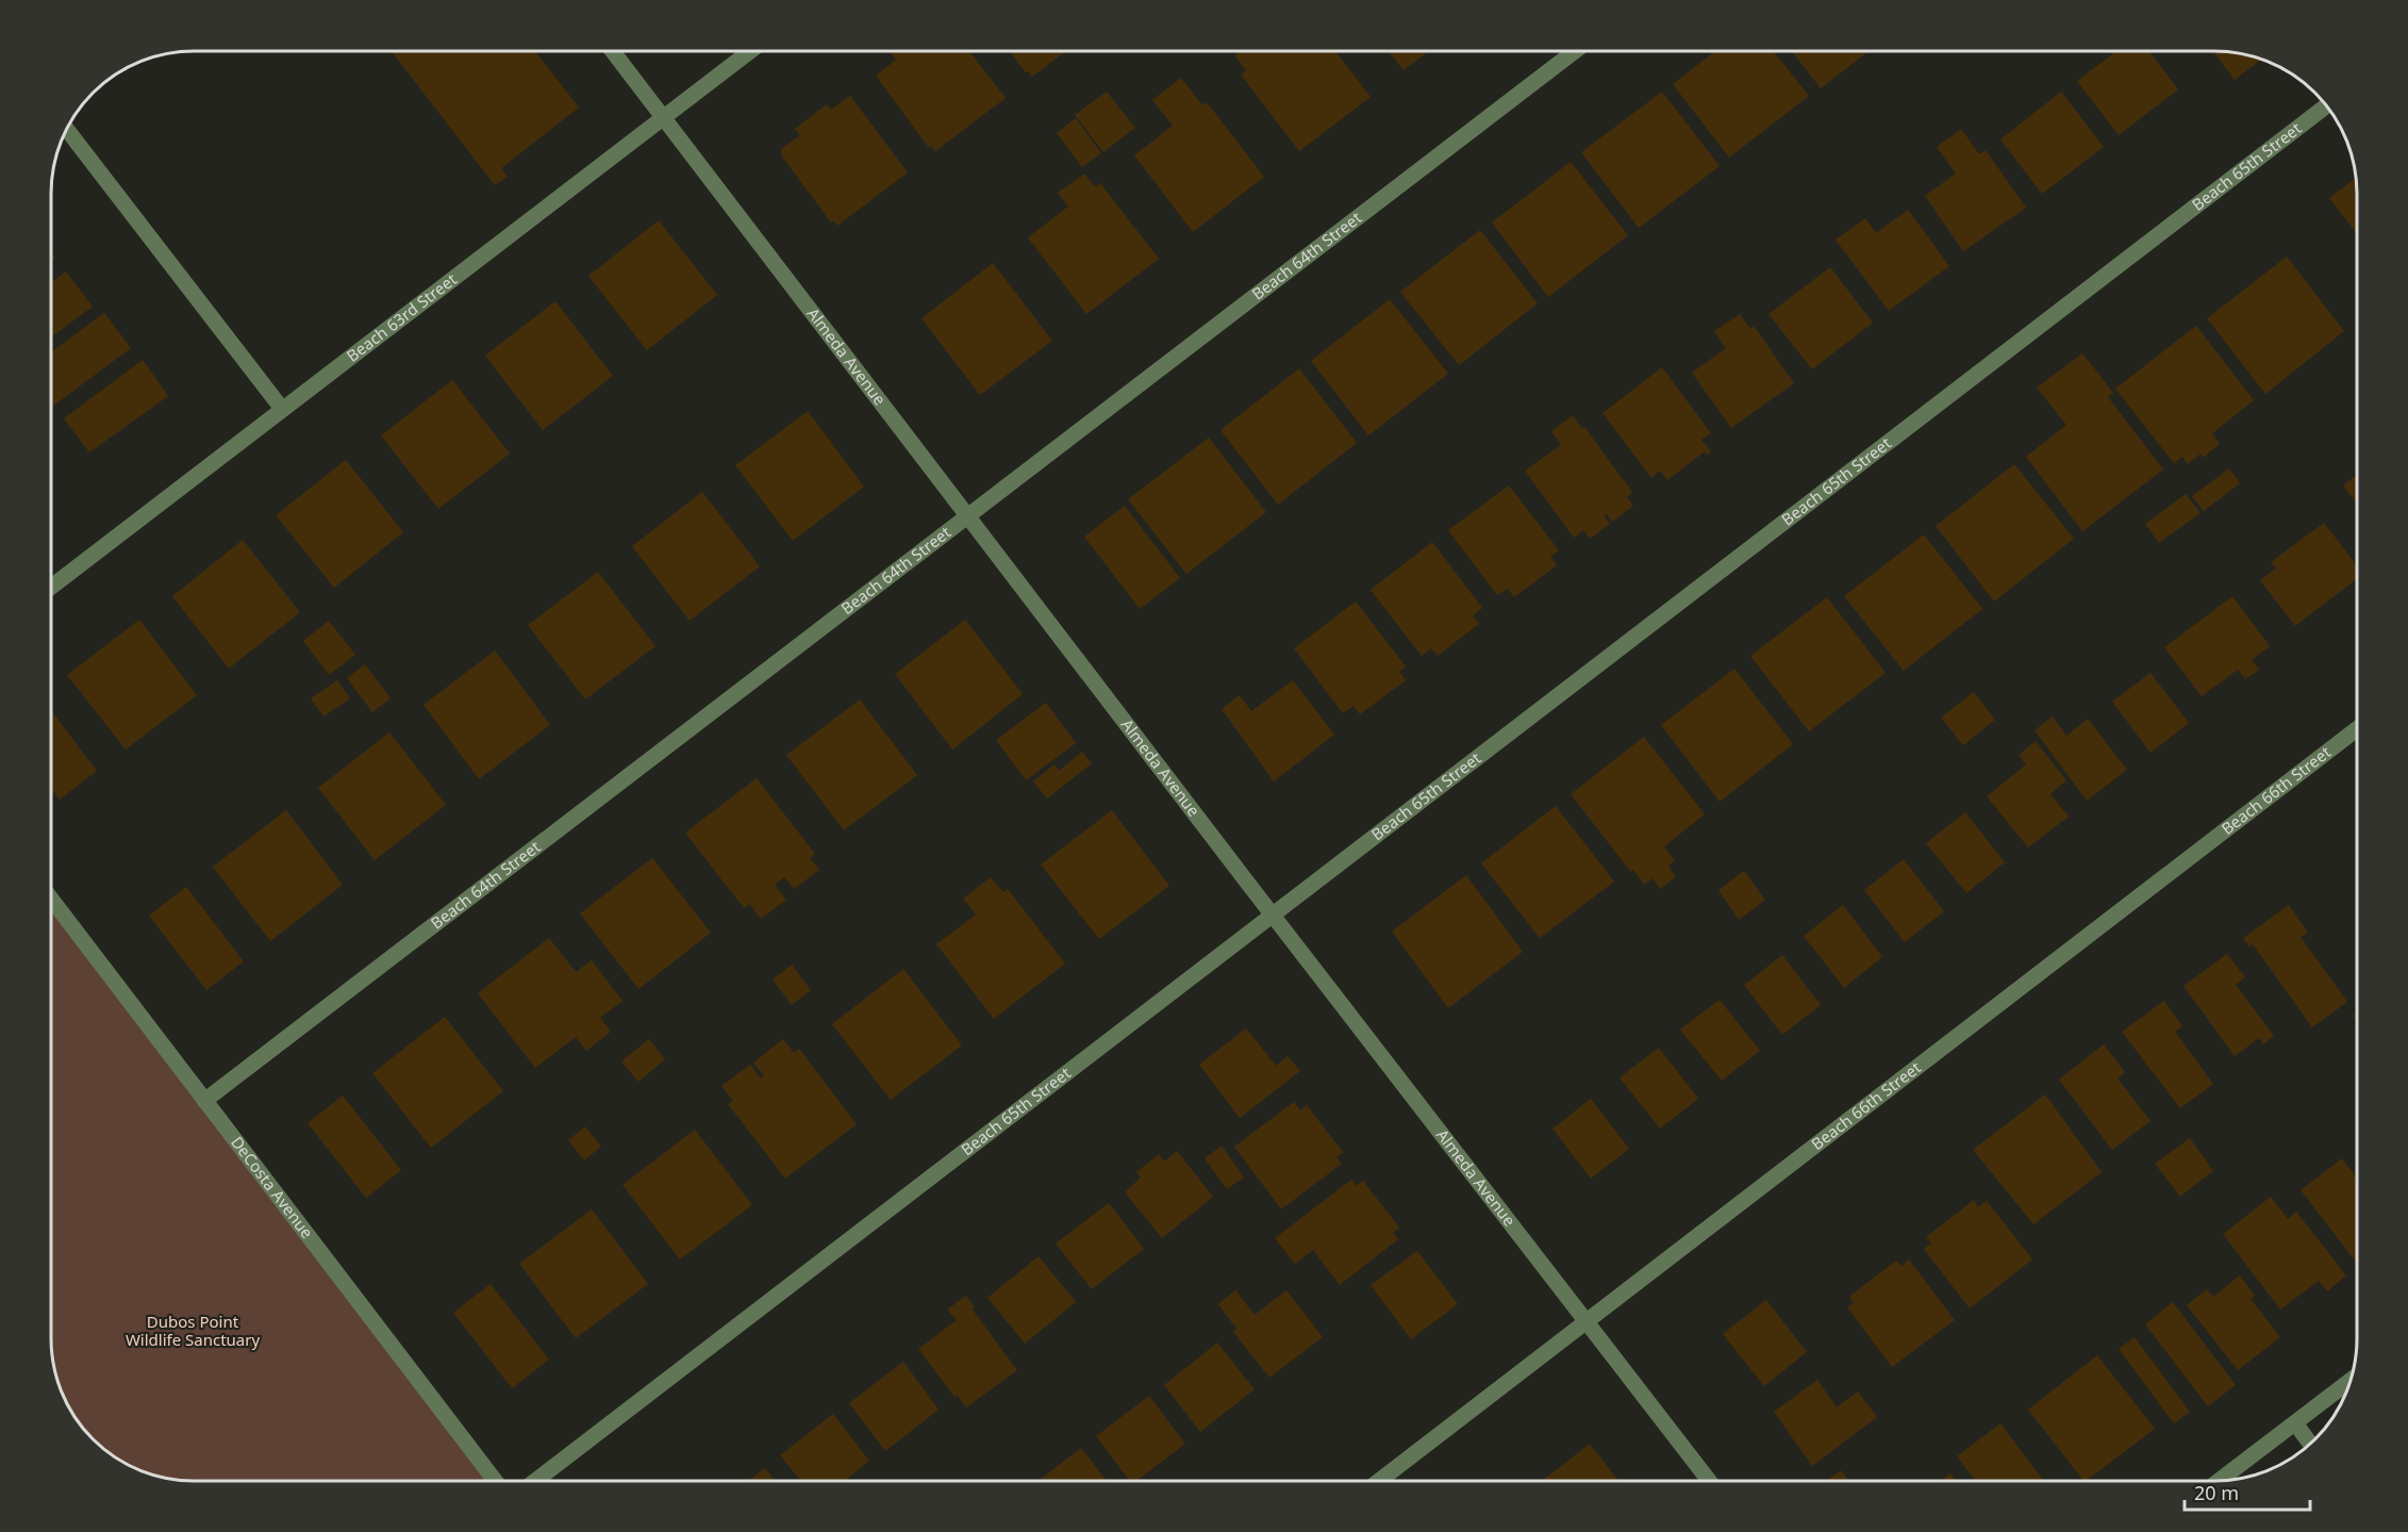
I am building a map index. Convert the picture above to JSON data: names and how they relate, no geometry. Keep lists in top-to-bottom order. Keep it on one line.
{"streets":{"street":["Beach 65th Street","Beach 64th Street","Beach 63rd Street","Almeda Avenue","Beach 66th Street","DeCosta Avenue"]},"crossings":[["Beach 65th Street","Almeda Avenue"],["Beach 64th Street","Almeda Avenue"],["Beach 64th Street","DeCosta Avenue"],["Beach 63rd Street","Almeda Avenue"],["Almeda Avenue","Beach 66th Street"]],"parks":["Dubos Point Wildlife Sanctuary"],"scale_bar":"20 m"}
